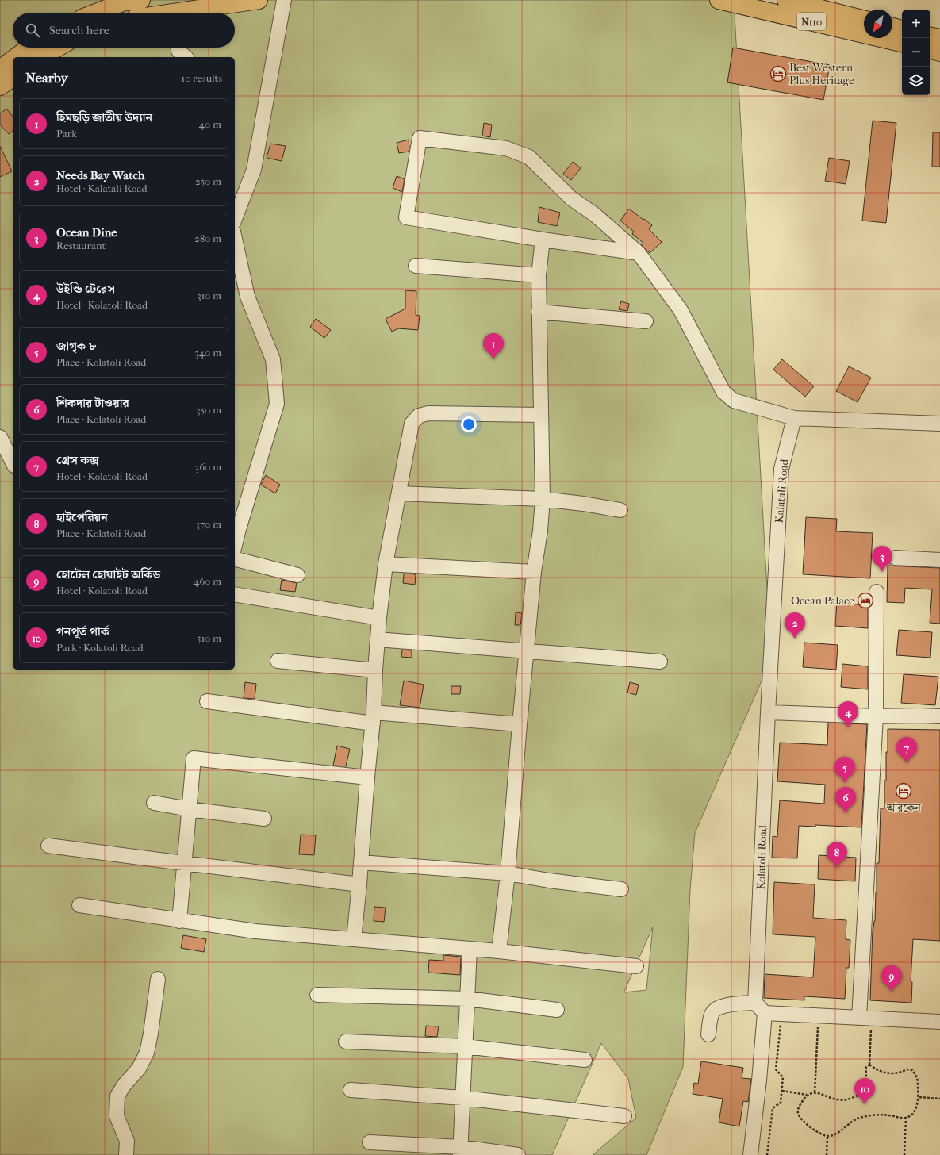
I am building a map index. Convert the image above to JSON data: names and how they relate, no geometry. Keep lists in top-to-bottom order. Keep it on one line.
{"streets":{"highway":["N110"],"street":["Kalatali Road","Kolatoli Road"]},"crossings":[["Kalatali Road","Kolatoli Road"]],"places":{"hotel":["Best Western Plus Heritage","Ocean Palace","আরকেন"]},"north":"bottom left","page":{"map_buttons":["+","−"],"search":"Search here","heading":["Nearby","10 results"],"list":[{"mark":"1","name":"হিমছড়ি জাতীয় উদ্যান","note":"Park","value":"40 m"},{"mark":"2","name":"Needs Bay Watch","note":"Hotel · Kalatali Road","value":"250 m"},{"mark":"3","name":"Ocean Dine","note":"Restaurant","value":"280 m"},{"mark":"4","name":"উইন্ডি টেরেস","note":"Hotel · Kolatoli Road","value":"310 m"},{"mark":"5","name":"জাগৃক ৮","note":"Place · Kolatoli Road","value":"340 m"},{"mark":"6","name":"শিকদার টাওয়ার","note":"Place · Kolatoli Road","value":"350 m"},{"mark":"7","name":"গ্রেস কক্স","note":"Hotel · Kolatoli Road","value":"360 m"},{"mark":"8","name":"হাইপেরিয়ন","note":"Place · Kolatoli Road","value":"370 m"},{"mark":"9","name":"হোটেল হোয়াইট অর্কিড","note":"Hotel · Kolatoli Road","value":"460 m"},{"mark":"10","name":"গনপূর্ত পার্ক","note":"Park · Kolatoli Road","value":"510 m"}],"pins":["1","3","2","4","7","5","6","8","9","10"]}}
